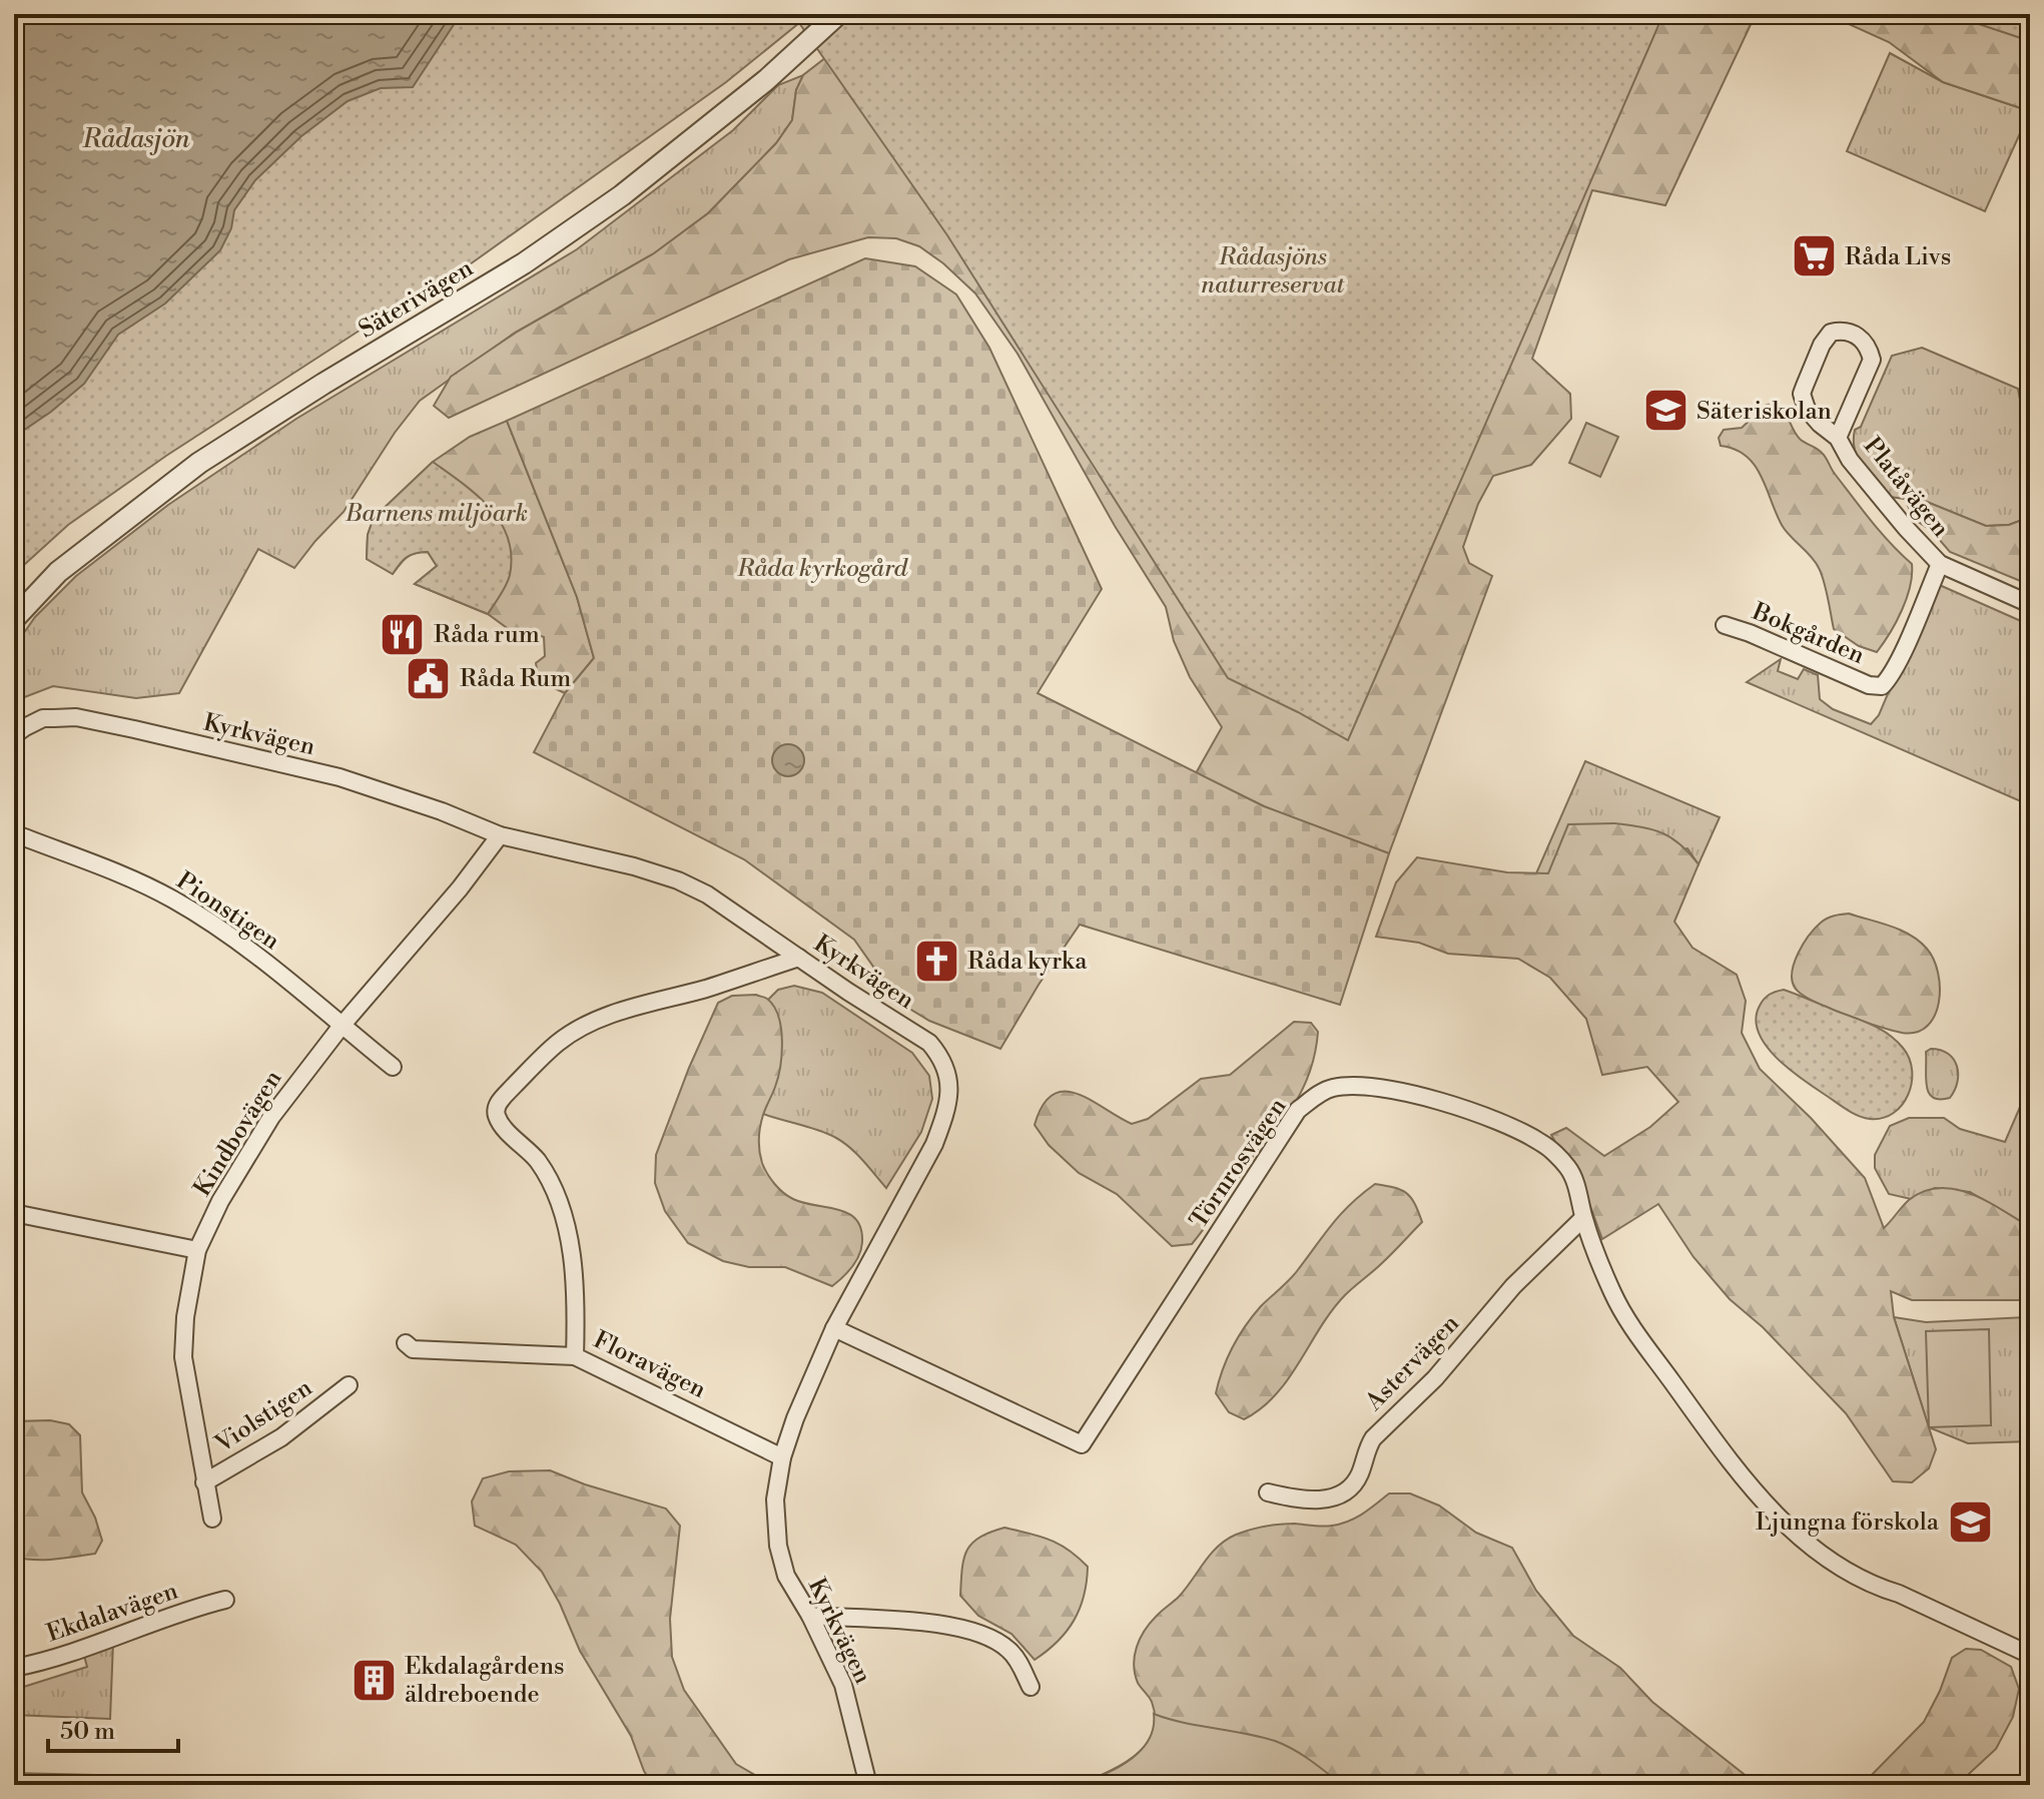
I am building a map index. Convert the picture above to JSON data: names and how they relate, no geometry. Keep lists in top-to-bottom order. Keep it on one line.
{"streets":{"street":["Säterivägen","Platåvägen","Bokgården","Kyrkvägen","Pionstigen","Kindbovägen","Törnrosvägen","Astervägen","Floravägen","Violstigen","Ekdalavägen"]},"crossings":[["Platåvägen","Bokgården"],["Kyrkvägen","Kindbovägen"],["Kyrkvägen","Törnrosvägen"],["Kyrkvägen","Floravägen"],["Pionstigen","Kindbovägen"],["Kindbovägen","Violstigen"],["Törnrosvägen","Astervägen"]],"water":["Rådasjön"],"parks":["Rådasjöns naturreservat","Barnens miljöark","Råda kyrkogård"],"places":{"supermarket":["Råda Livs"],"school or university":["Säteriskolan","Ljungna förskola"],"restaurant":["Råda rum"],"public building":["Råda Rum"],"church":["Råda kyrka"],"building":["Ekdalagårdens äldreboende"]},"scale_bar":"50 m"}
